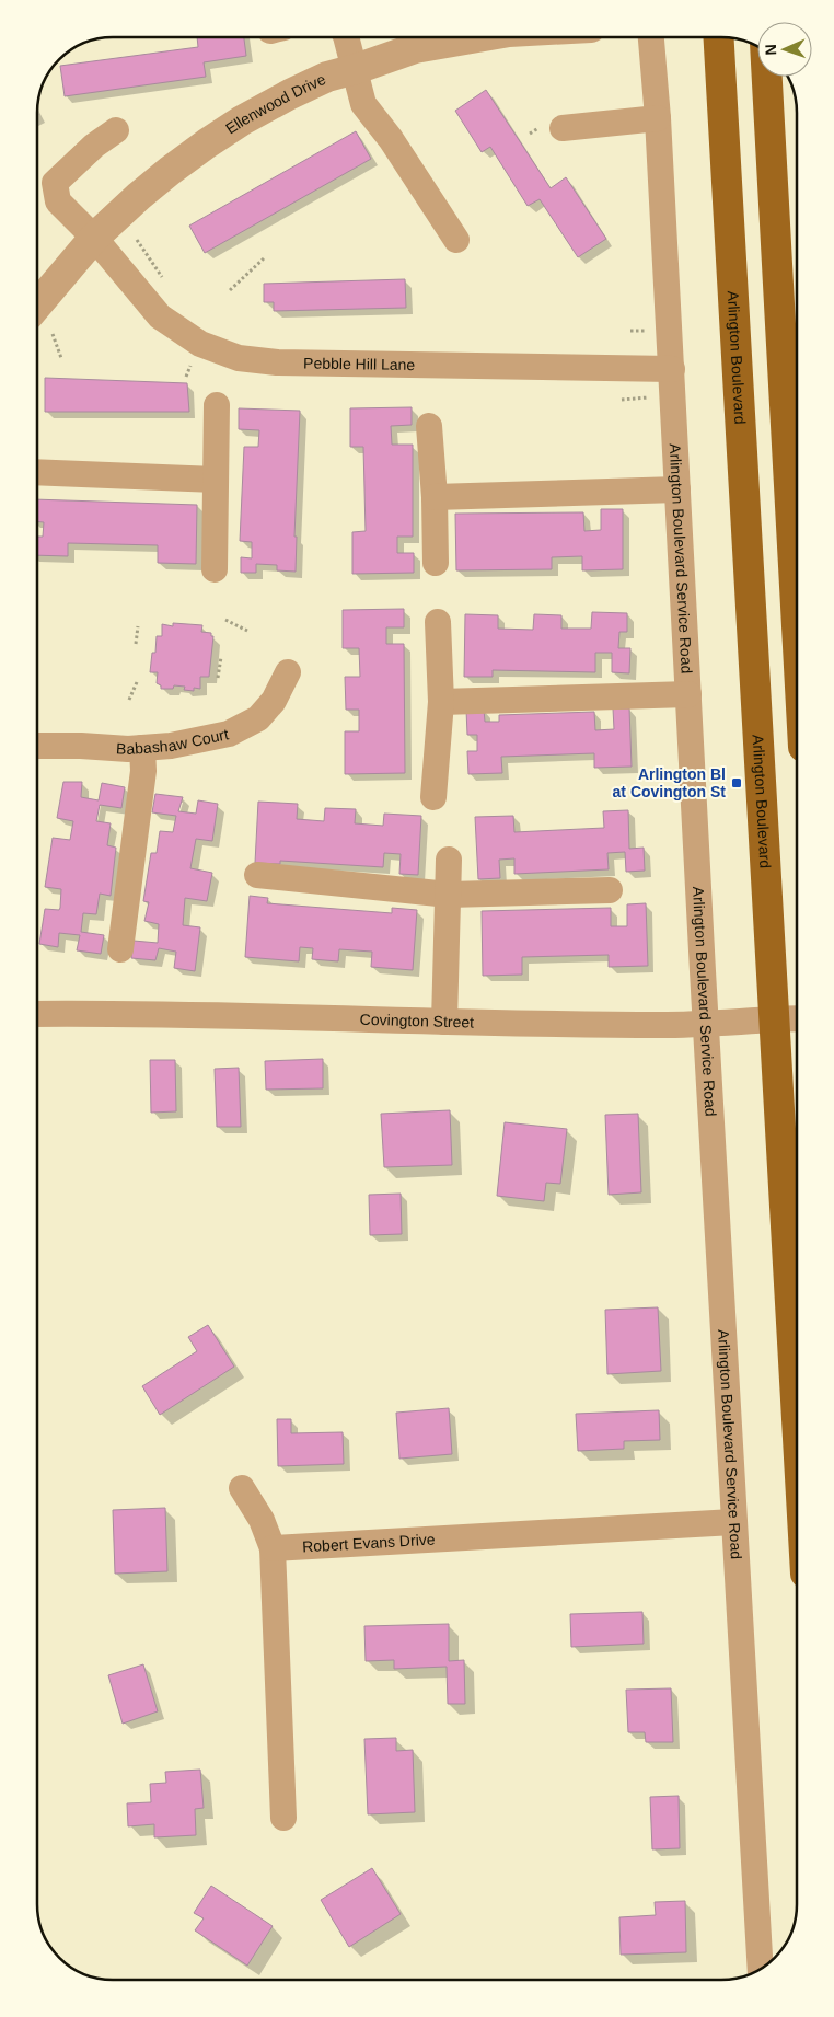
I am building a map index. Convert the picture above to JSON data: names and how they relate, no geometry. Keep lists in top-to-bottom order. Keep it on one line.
{"streets":{"main road":["Arlington Boulevard"],"street":["Ellenwood Drive","Pebble Hill Lane","Arlington Boulevard Service Road","Babashaw Court","Covington Street","Robert Evans Drive"]},"crossings":[["Ellenwood Drive","Pebble Hill Lane"],["Arlington Boulevard","Covington Street"],["Pebble Hill Lane","Arlington Boulevard Service Road"],["Arlington Boulevard Service Road","Covington Street"],["Arlington Boulevard Service Road","Robert Evans Drive"]],"places":{"transit":["Arlington Bl at Covington St"]},"north":"left"}
